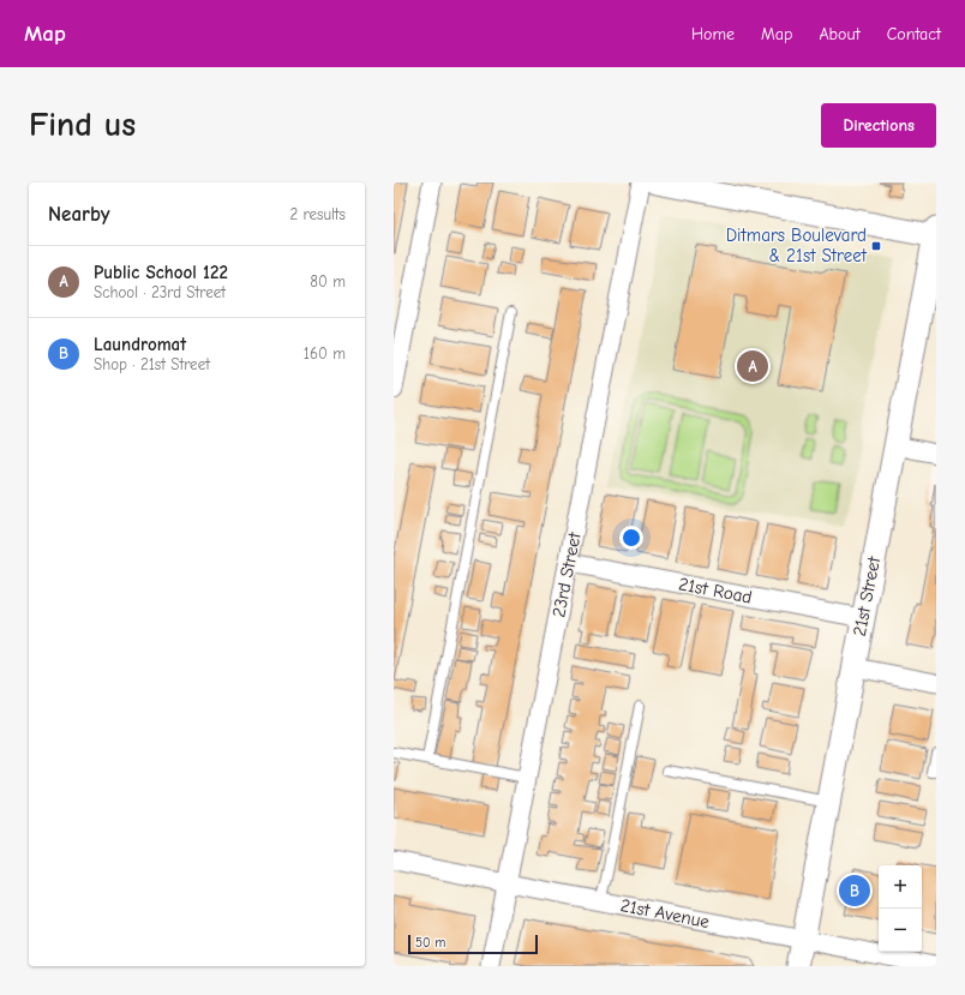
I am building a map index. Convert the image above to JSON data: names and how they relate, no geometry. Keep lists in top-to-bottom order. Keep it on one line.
{"streets":{"street":["23rd Street","21st Road","21st Street","21st Avenue"]},"crossings":[["23rd Street","21st Road"],["23rd Street","21st Avenue"],["21st Road","21st Street"],["21st Street","21st Avenue"]],"places":{"transit":["Ditmars Boulevard & 21st Street"]},"scale_bar":"50 m","page":{"header":"Map","nav":["Home","Map","About","Contact"],"buttons":"Directions","title":"Find us","heading":["Nearby","2 results"],"list":[{"mark":"A","name":"Public School 122","note":"School · 23rd Street","value":"80 m"},{"mark":"B","name":"Laundromat","note":"Shop · 21st Street","value":"160 m"}],"pins":["A","B"],"map_buttons":["+","−"],"scale":"50 m"}}
